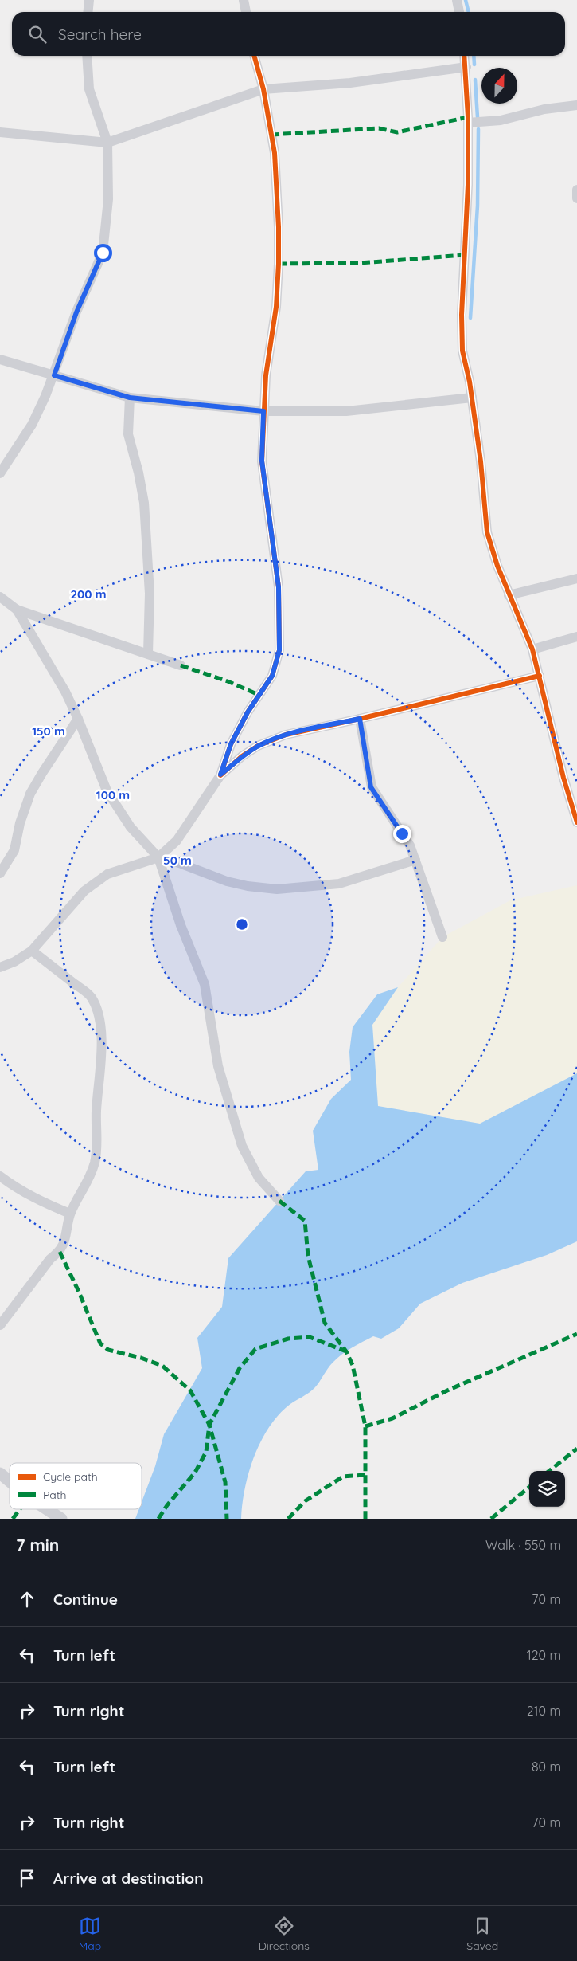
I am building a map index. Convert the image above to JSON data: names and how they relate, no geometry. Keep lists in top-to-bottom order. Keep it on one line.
{"legend":["Cycle path","Path"],"north":"top","page":{"search":"Search here","heading":["7 min","Walk · 550 m"],"list":[["Continue","70 m"],["Turn left","120 m"],["Turn right","210 m"],["Turn left","80 m"],["Turn right","70 m"],"Arrive at destination"],"nav":["Map","Directions","Saved"]},"rings":["200 m","150 m","100 m","50 m"]}
